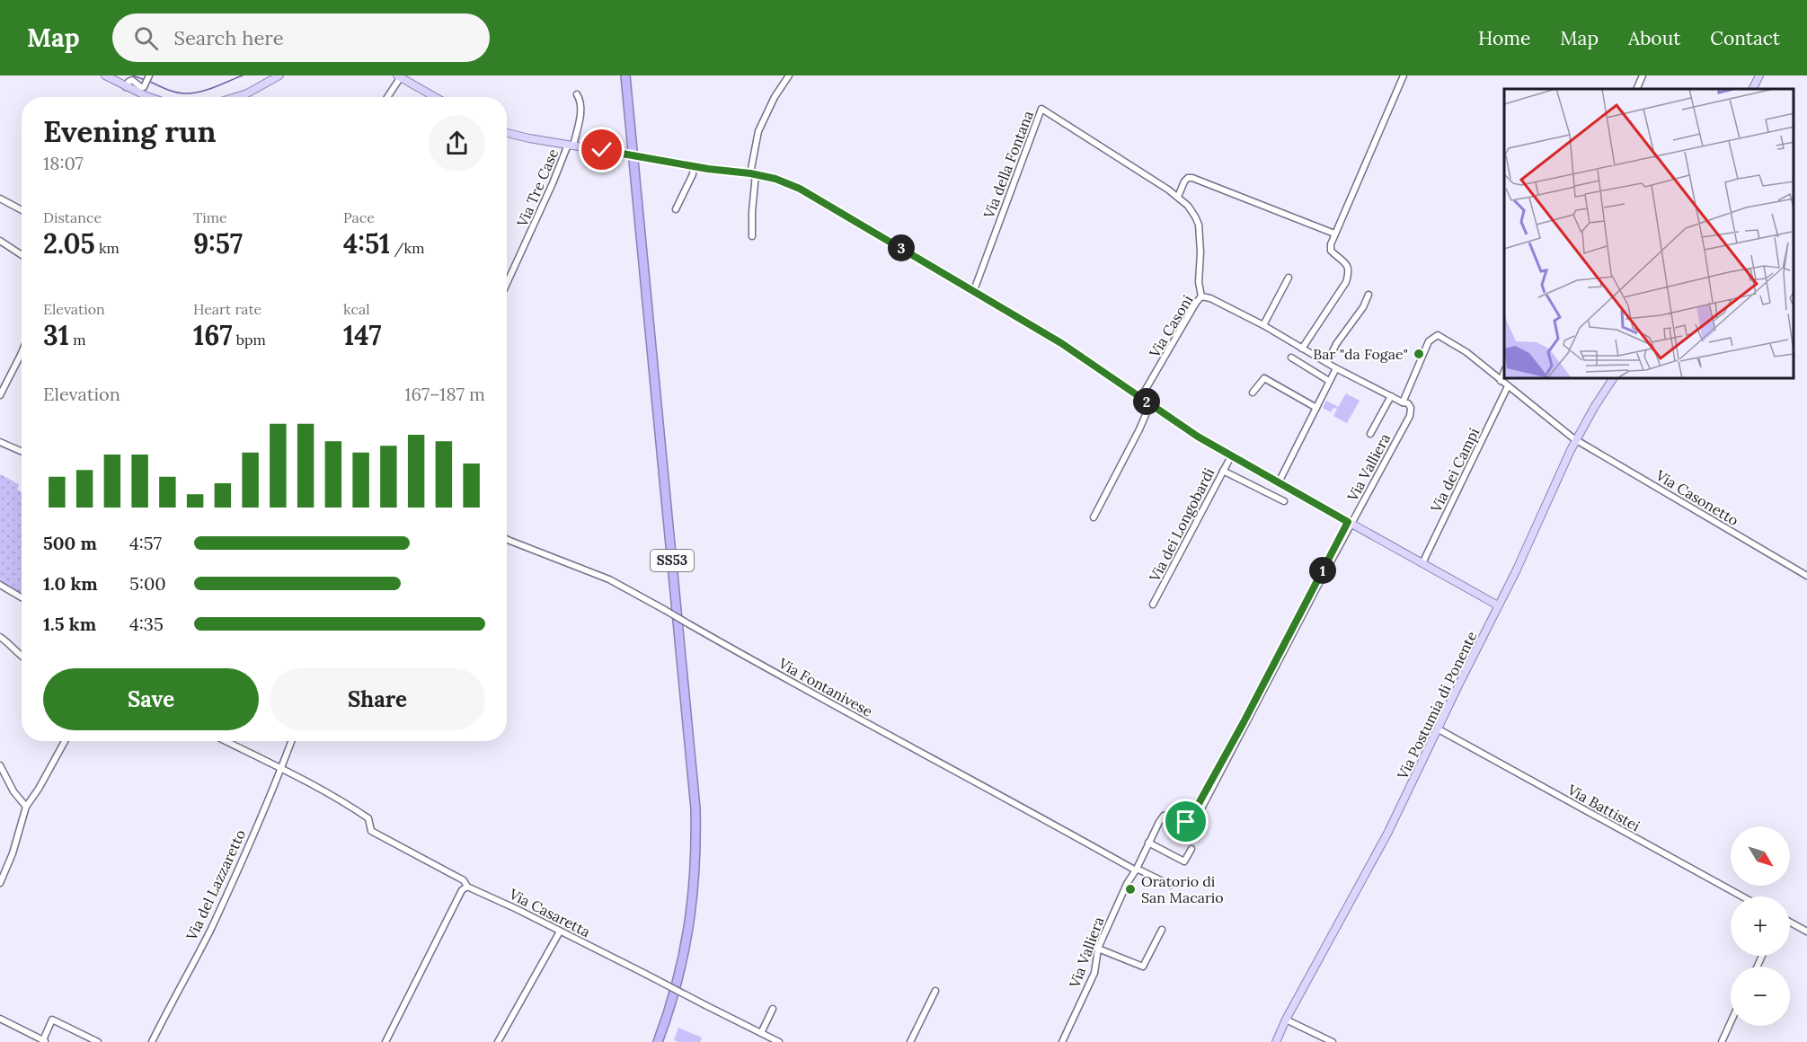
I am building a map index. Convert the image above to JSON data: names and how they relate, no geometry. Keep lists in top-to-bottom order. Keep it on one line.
{"streets":{"highway":["SS53"],"main road":["Via Postumia di Ponente"],"street":["Via della Fontana","Via Tre Case","Via Casoni","Via Valliera","Via dei Campi","Via Casonetto","Via dei Longobardi","Via Fontanivese","Via Battistei","Via del Lazzaretto","Via Casaretta"]},"crossings":[["Via della Fontana","Via Casoni"],["Via Casoni","Via Valliera"],["Via Valliera","Via Fontanivese"],["Via dei Campi","Via Casonetto"],["Via Casonetto","Via Postumia di Ponente"],["Via Postumia di Ponente","Via Battistei"],["Via del Lazzaretto","Via Casaretta"]],"places":["Bar \"da Fogae\"","Oratorio di San Macario"],"north":"bottom right","page":{"header":"Map","search":"Search here","nav":["Home","Map","About","Contact"],"heading":["Evening run","18:07"],"stats":[["Distance","2.05 km"],["Time","9:57"],["Pace","4:51 /km"],["Elevation","31 m"],["Heart rate","167 bpm"],["kcal","147"]],"pins":["3","2","1"],"chart":["Elevation","167–187 m"],"list":[{"name":"500 m","note":"4:57"},{"name":"1.0 km","note":"5:00"},{"name":"1.5 km","note":"4:35"}],"buttons":["Save","Share"],"map_buttons":["+","−"]}}
